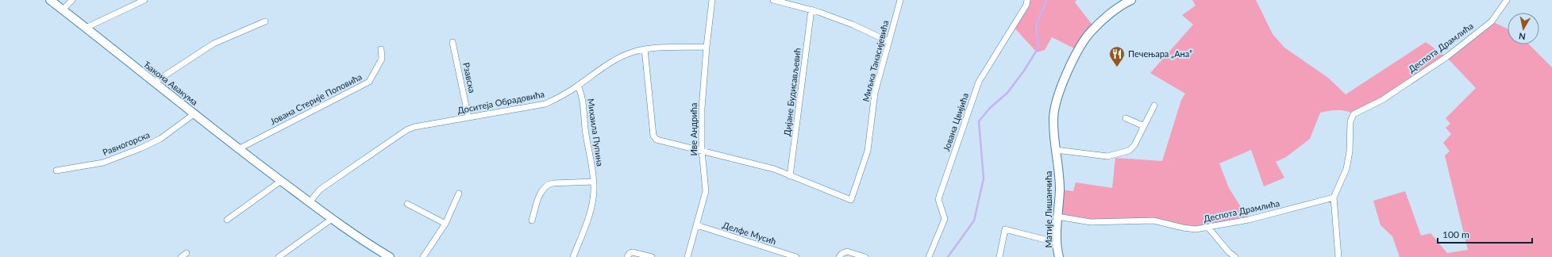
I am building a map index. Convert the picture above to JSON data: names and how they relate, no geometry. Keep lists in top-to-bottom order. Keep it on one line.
{"streets":{"main road":["Ђакона Авакума","Матије Лишанчића"],"street":["Деспота Драмлића","Миљка Танасијевића","Рзавска","Дијане Будисављевић","Јована Стерије Поповића","Доситеја Обрадовића","Јована Цвијића","Иве Андрића","Михаила Пупина","Равногорска","Делфе Мусић"]},"crossings":[["Деспота Драмлића","Матије Лишанчића"],["Миљка Танасијевића","Дијане Будисављевић"],["Рзавска","Доситеја Обрадовића"],["Ђакона Авакума","Јована Стерије Поповића"],["Ђакона Авакума","Доситеја Обрадовића"],["Ђакона Авакума","Равногорска"],["Доситеја Обрадовића","Иве Андрића"],["Доситеја Обрадовића","Михаила Пупина"],["Иве Андрића","Делфе Мусић"]],"places":{"restaurant":["Печењара „Ана”"]},"scale_bar":"100 m","north":"bottom"}
